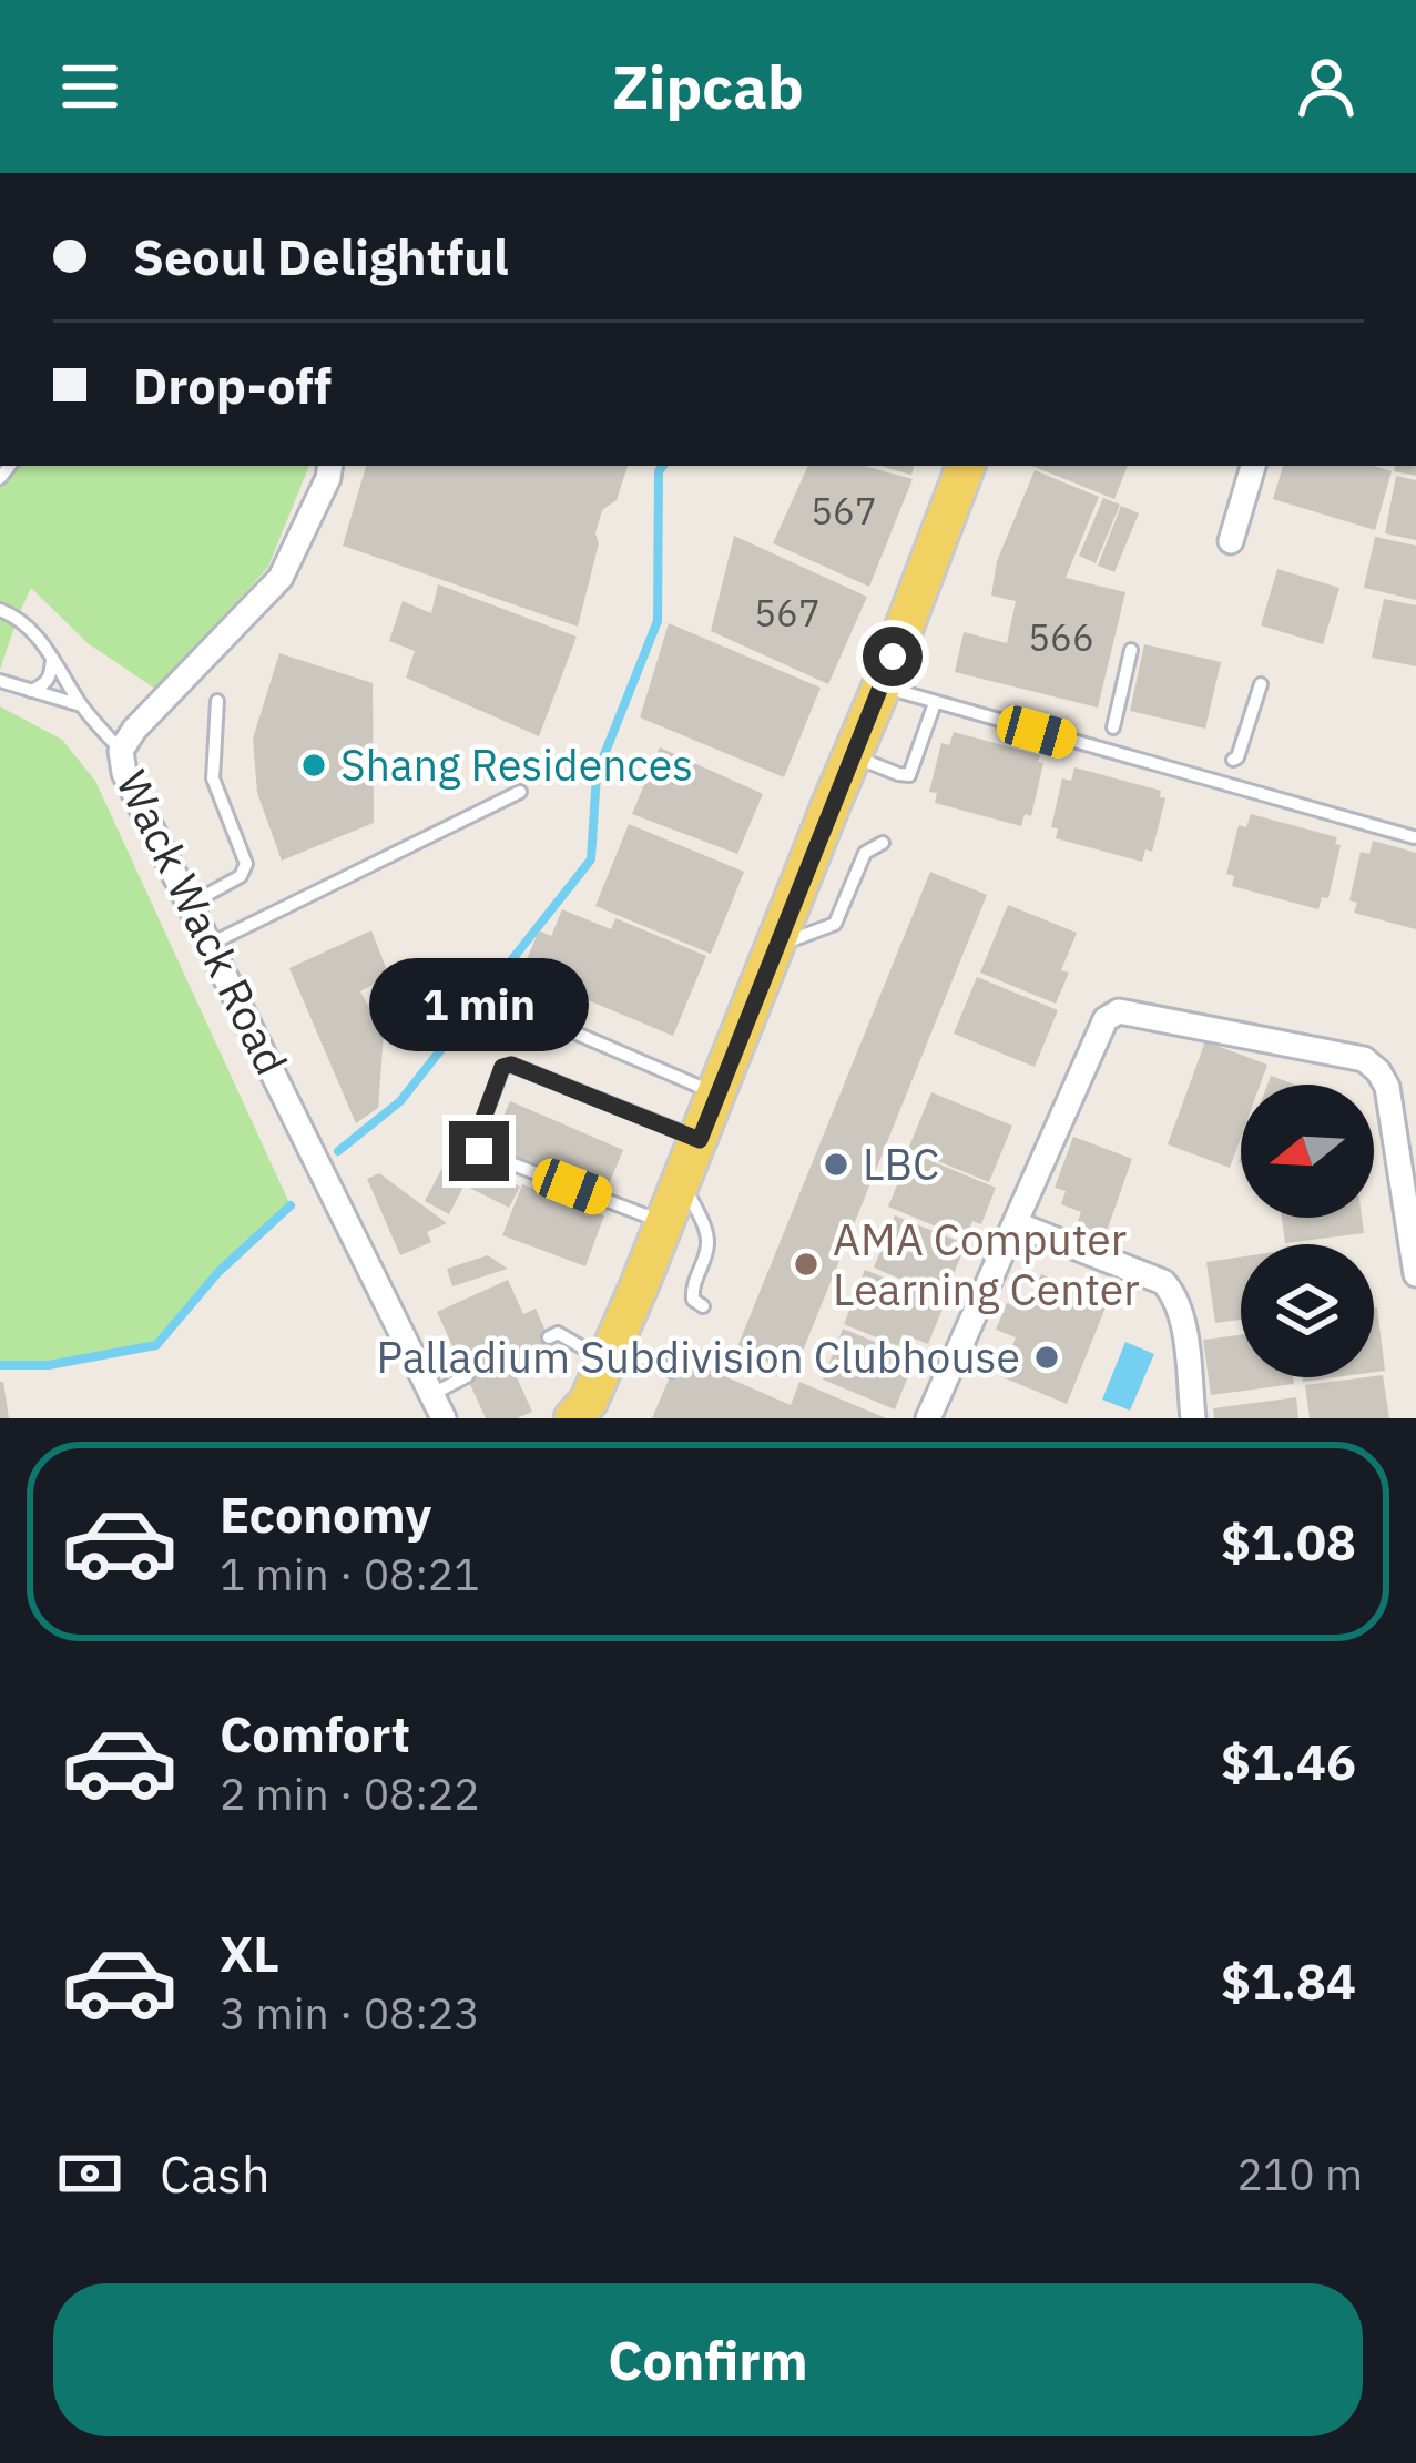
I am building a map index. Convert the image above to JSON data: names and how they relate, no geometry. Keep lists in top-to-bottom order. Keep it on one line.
{"streets":{"street":["Wack Wack Road"]},"places":["Shang Residences","LBC","AMA Computer Learning Center","Palladium Subdivision Clubhouse"],"house_numbers":["567","567","566"],"north":"left","page":{"header":"Zipcab","banner":["Seoul Delightful","Drop-off"],"bubble":"1 min","list":[{"name":"Economy","note":"1 min · 08:21","value":"$1.08"},{"name":"Comfort","note":"2 min · 08:22","value":"$1.46"},{"name":"XL","note":"3 min · 08:23","value":"$1.84"}],"pay":["Cash","210 m"],"buttons":"Confirm"}}
